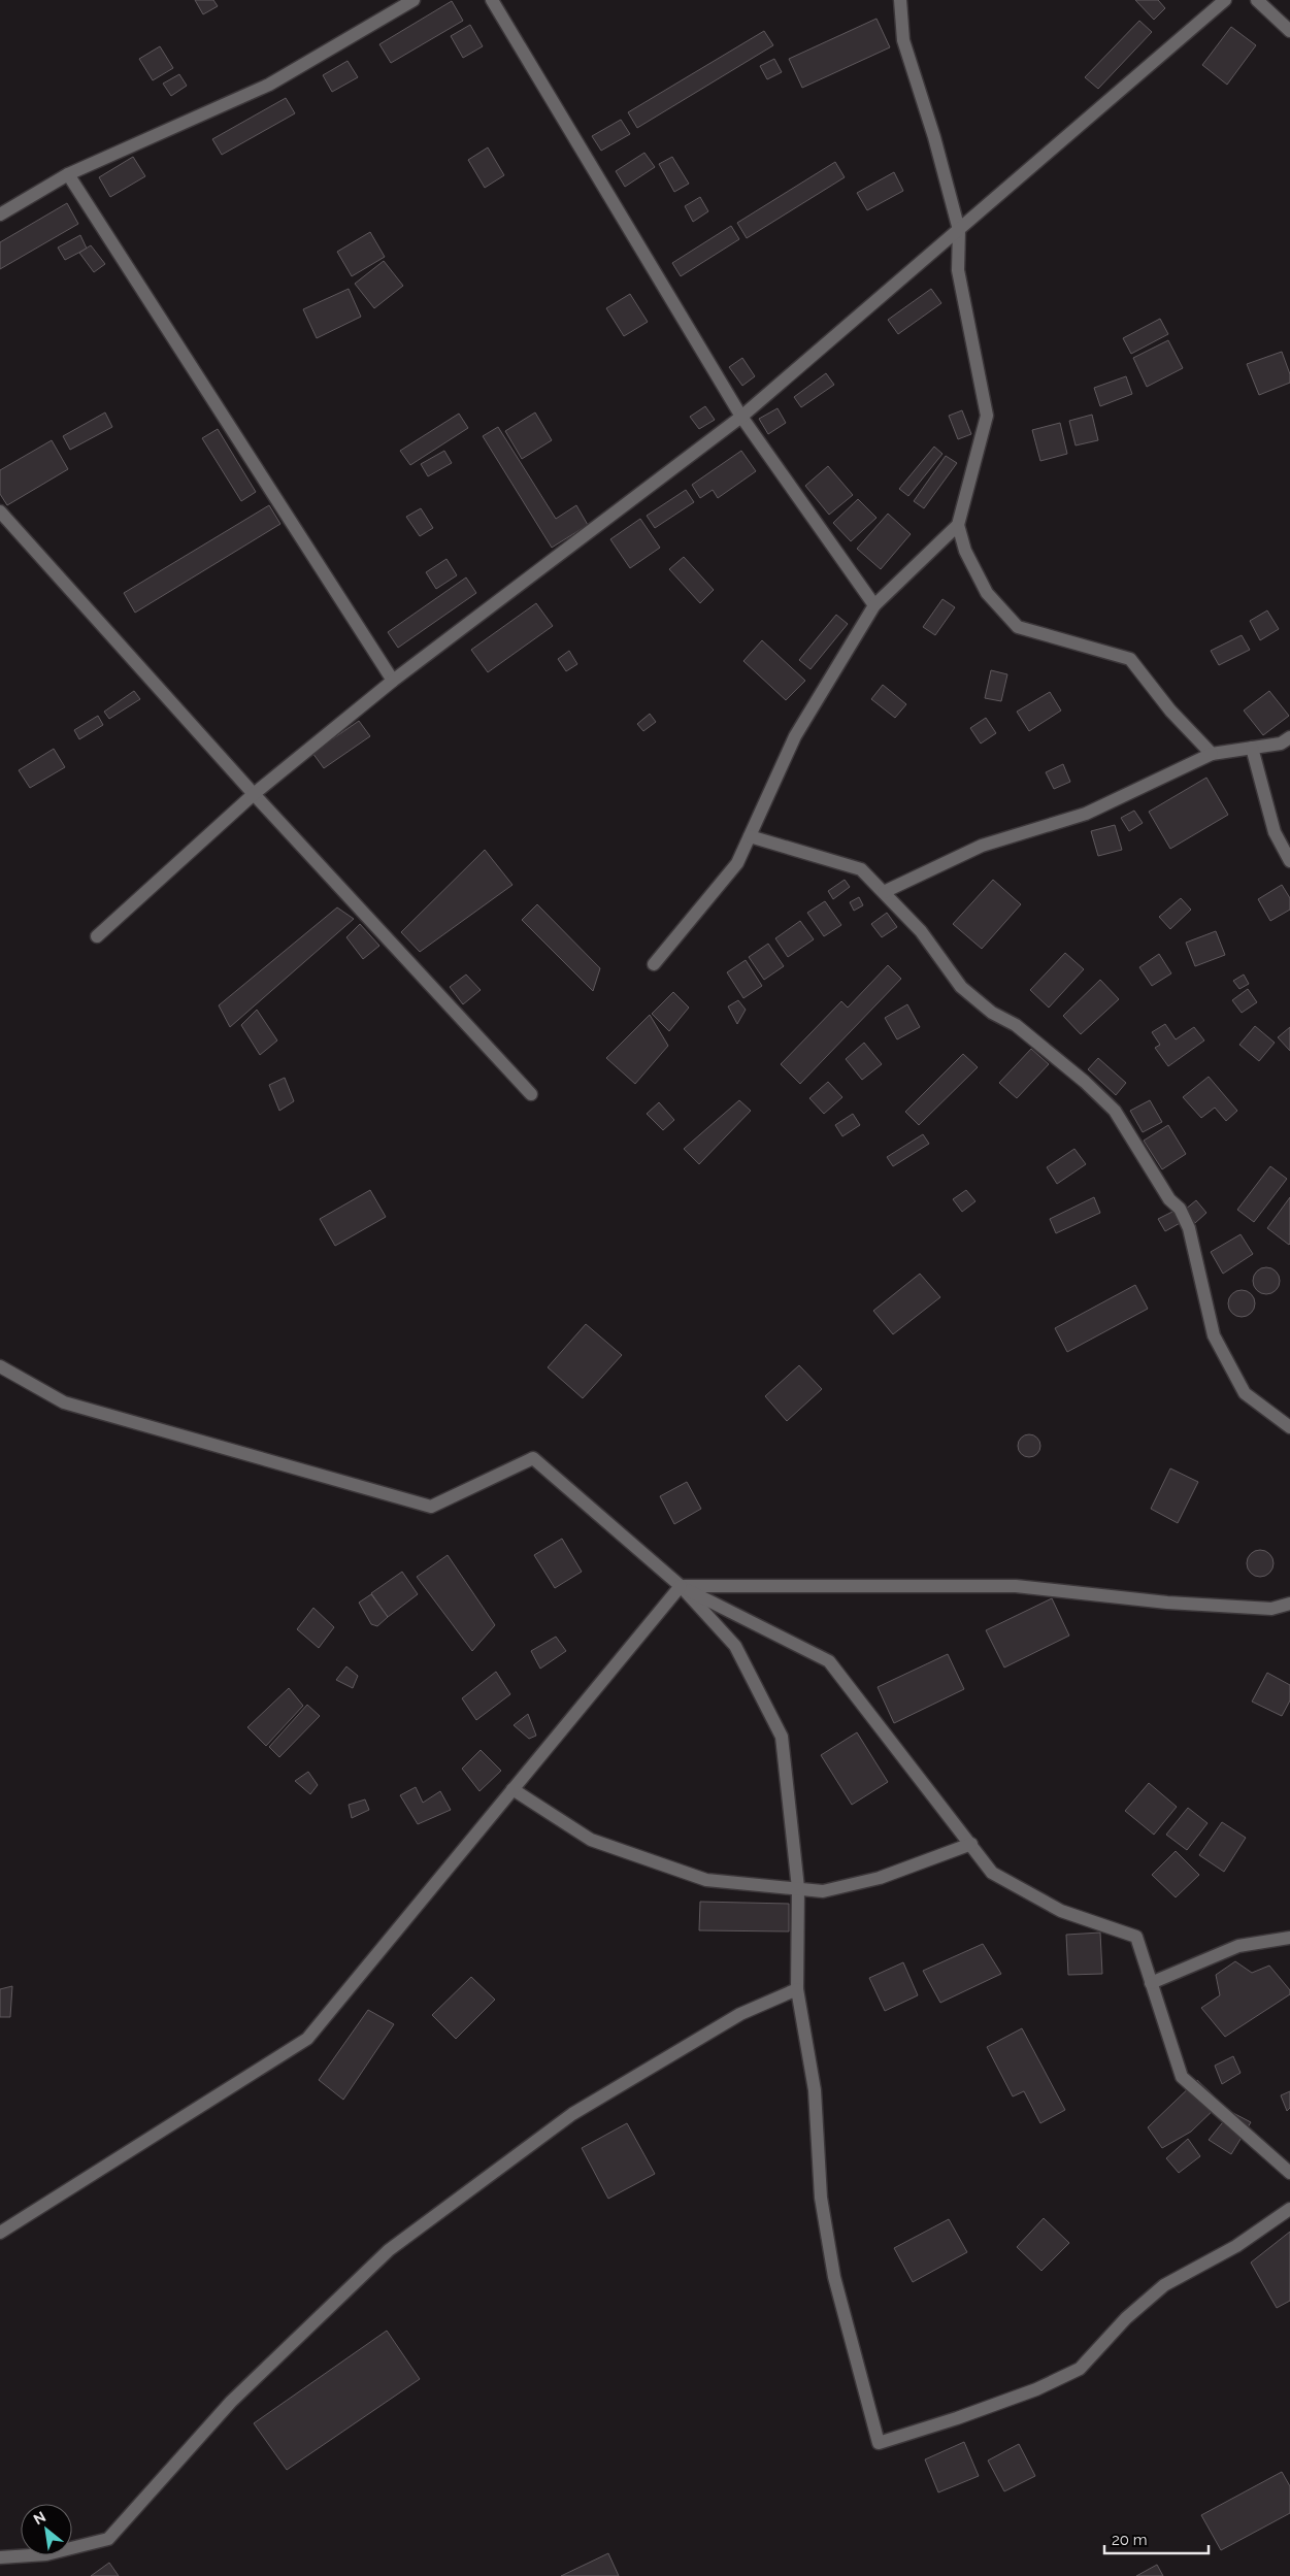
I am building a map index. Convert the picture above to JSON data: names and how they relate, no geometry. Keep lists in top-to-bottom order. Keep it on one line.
{"scale_bar":"20 m","north":"top left"}
